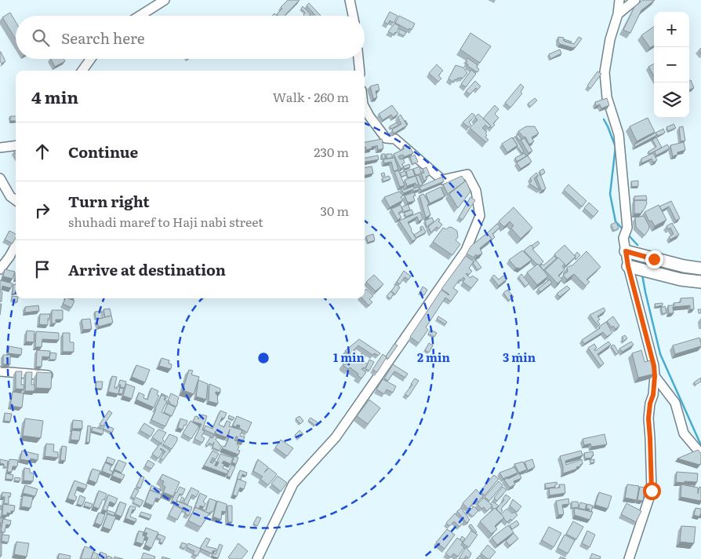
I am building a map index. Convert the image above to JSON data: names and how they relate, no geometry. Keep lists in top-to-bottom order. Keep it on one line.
{"page":{"map_buttons":["+","−"],"search":"Search here","heading":["4 min","Walk · 260 m"],"list":[["Continue","230 m"],["Turn right","shuhadi maref to Haji nabi street","30 m"],"Arrive at destination"]},"rings":["1 min","2 min","3 min"]}
